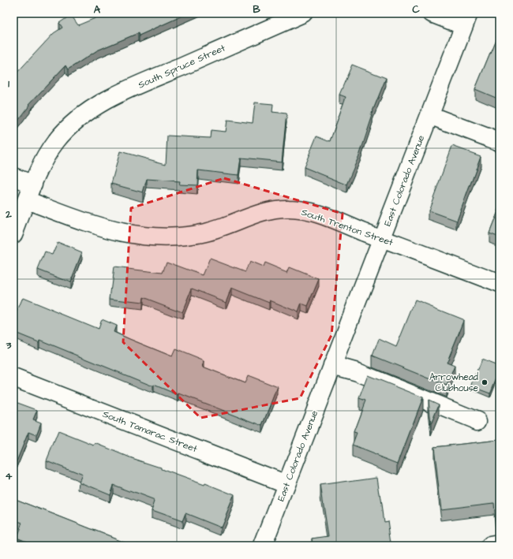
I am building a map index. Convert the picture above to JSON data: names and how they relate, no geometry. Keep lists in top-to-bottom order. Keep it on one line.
{"streets":{"street":["South Spruce Street","East Colorado Avenue","South Trenton Street","South Tamarac Street"]},"crossings":[["South Spruce Street","South Trenton Street"],["East Colorado Avenue","South Trenton Street"],["East Colorado Avenue","South Tamarac Street"]],"places":["Arrowhead Clubhouse"],"grid":{"columns":["A","B","C"],"rows":["1","2","3","4"]}}
